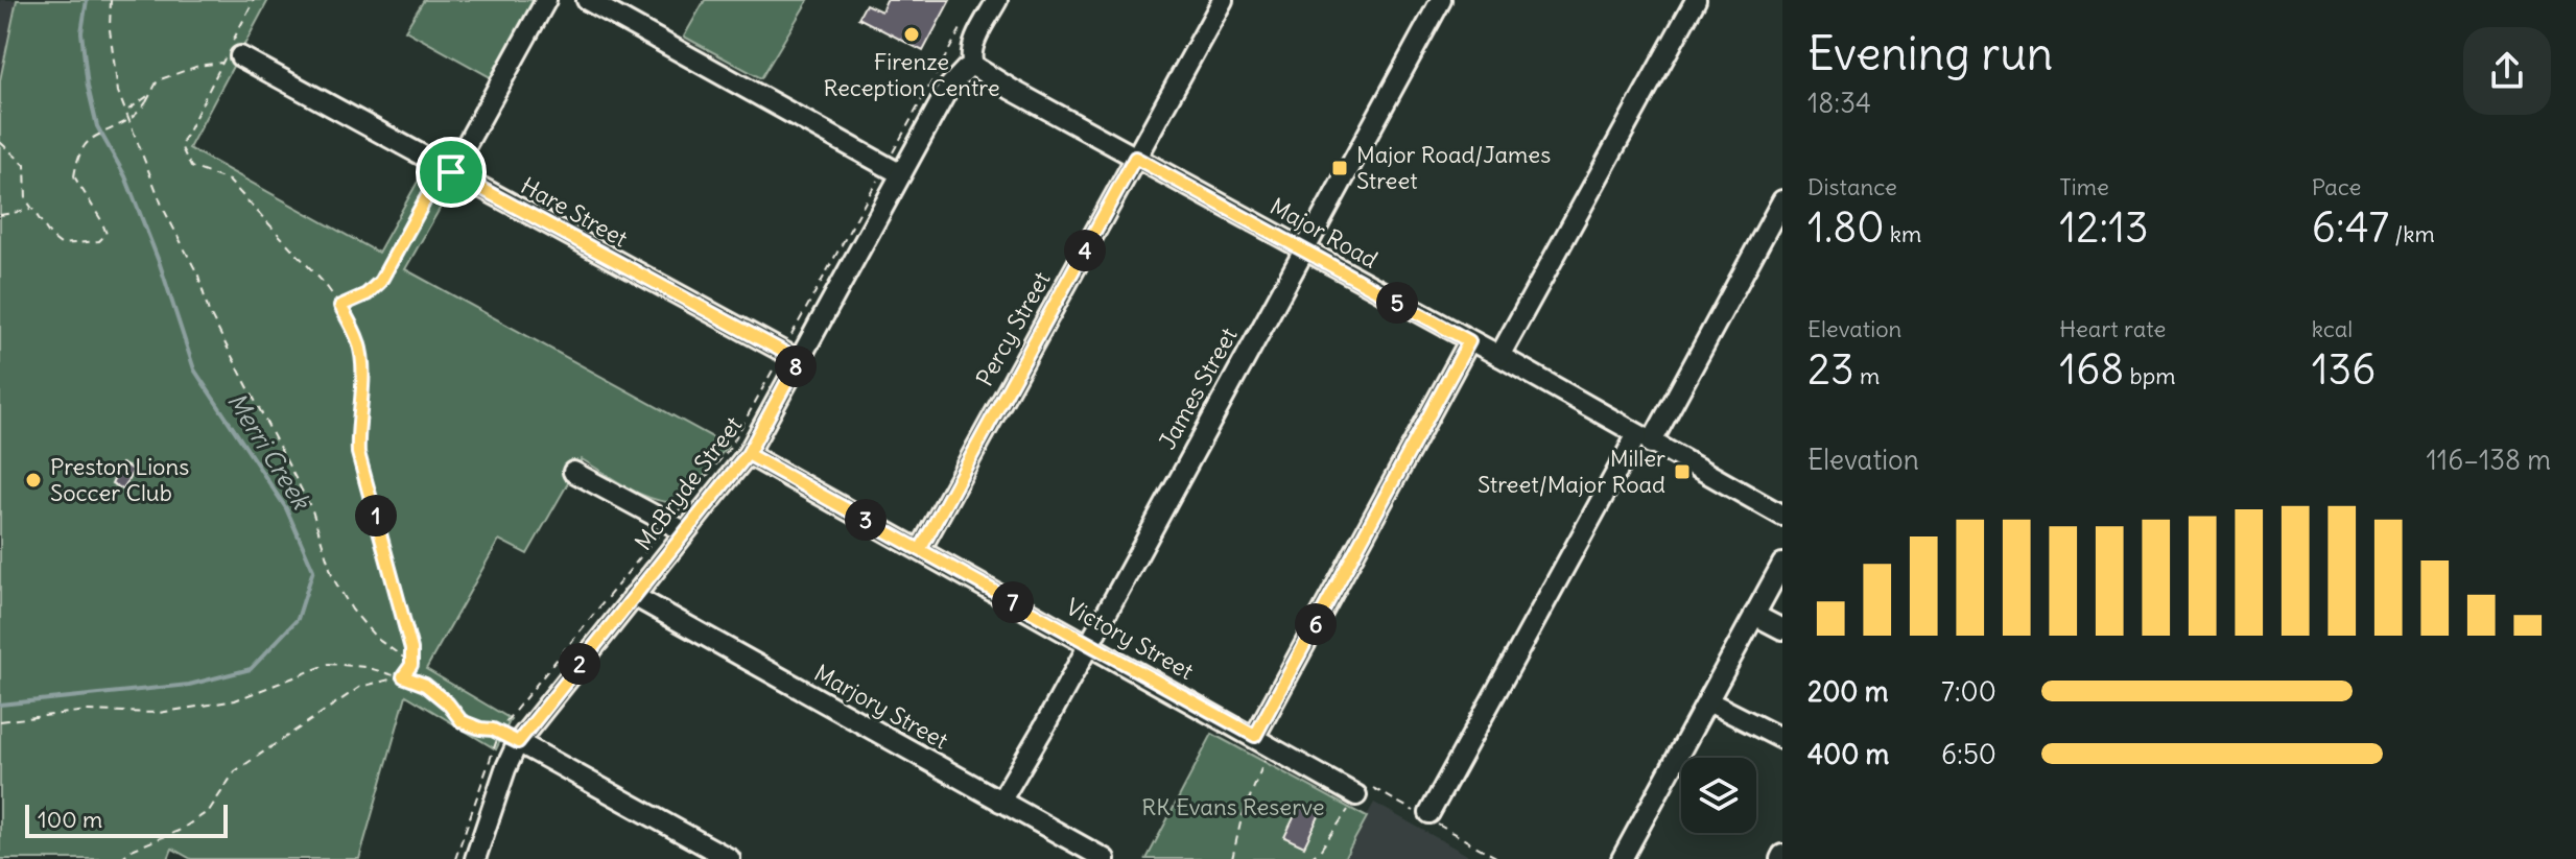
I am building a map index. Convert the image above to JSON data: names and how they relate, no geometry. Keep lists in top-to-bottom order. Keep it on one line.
{"streets":{"street":["Hare Street","Major Road","Percy Street","James Street","McBryde Street","Victory Street","Marjory Street"]},"crossings":[["Hare Street","McBryde Street"],["Major Road","Percy Street"],["Major Road","James Street"],["Major Road","McBryde Street"],["Percy Street","Victory Street"],["James Street","Victory Street"],["James Street","Marjory Street"],["McBryde Street","Victory Street"],["McBryde Street","Marjory Street"]],"water":["Merri Creek"],"parks":["RK Evans Reserve"],"places":{"other":["Firenze Reception Centre","Preston Lions Soccer Club"],"transit":["Major Road/James Street","Miller Street/Major Road"]},"scale_bar":"100 m","page":{"heading":["Evening run","18:34"],"stats":[["Distance","1.80 km"],["Time","12:13"],["Pace","6:47 /km"],["Elevation","23 m"],["Heart rate","168 bpm"],["kcal","136"]],"pins":["4","5","8","1","3","7","6","2"],"chart":["Elevation","116–138 m"],"list":[{"name":"200 m","note":"7:00"},{"name":"400 m","note":"6:50"}],"scale":"100 m"}}
